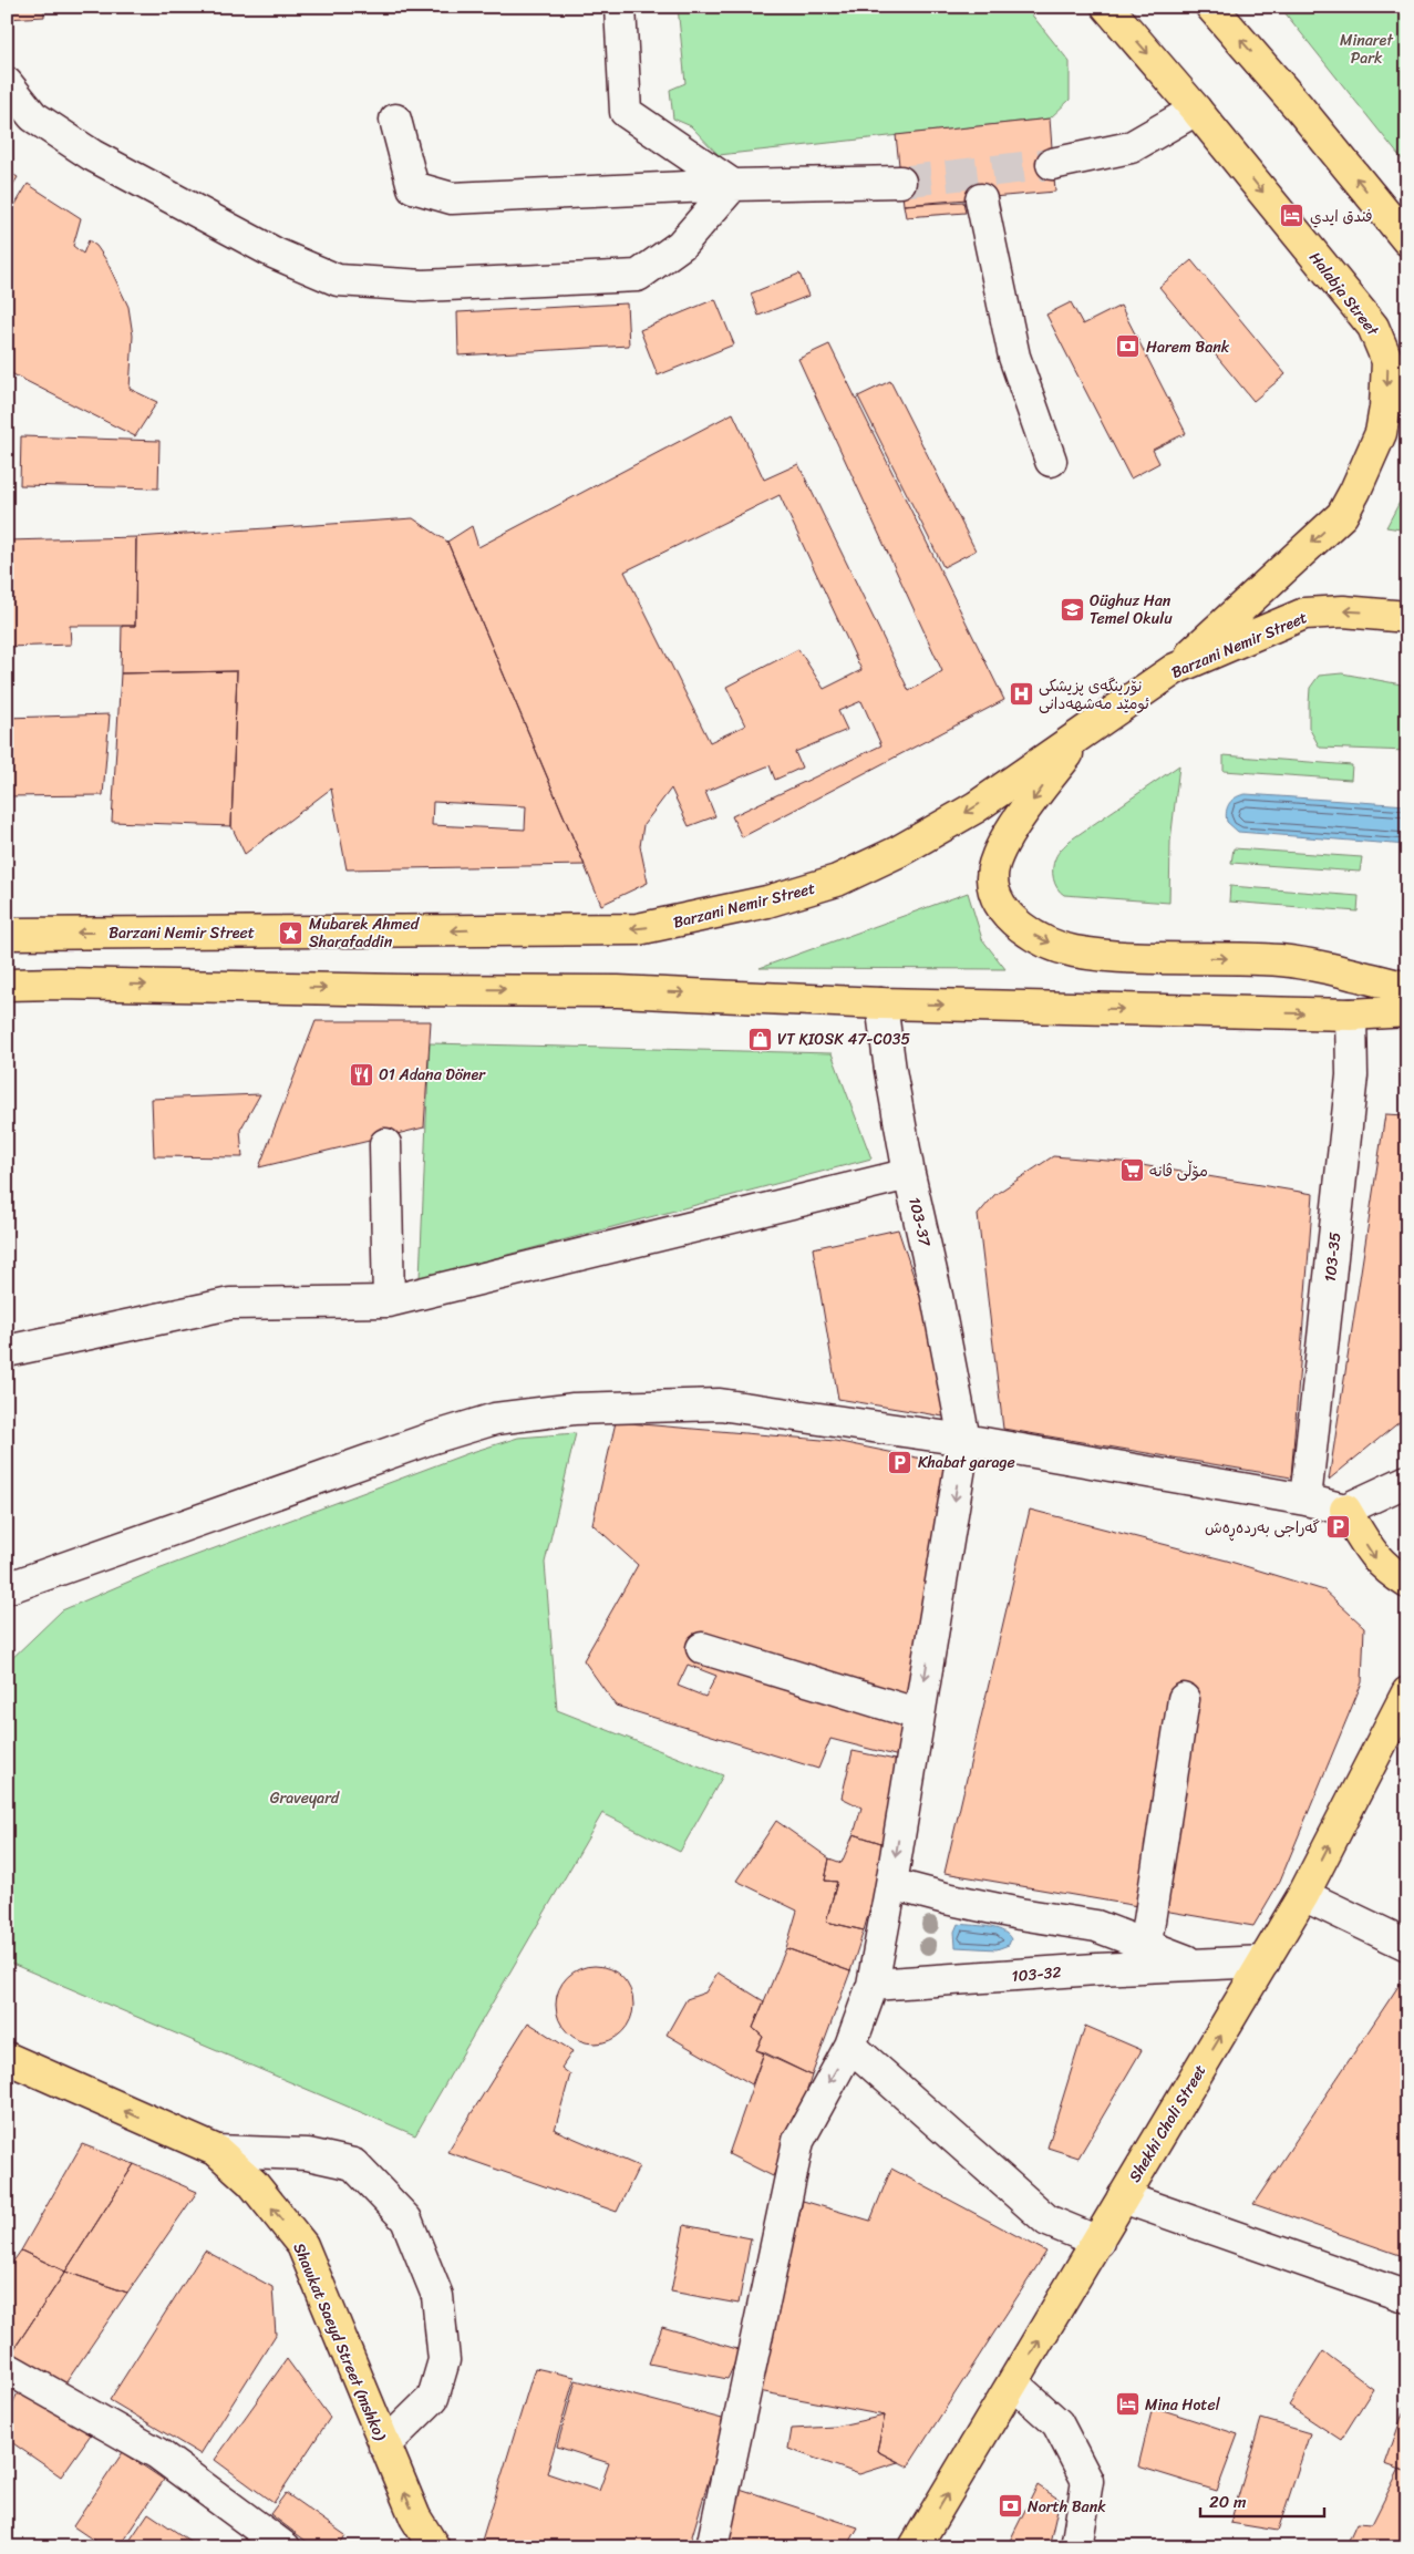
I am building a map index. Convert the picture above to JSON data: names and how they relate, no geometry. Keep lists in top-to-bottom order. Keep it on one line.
{"streets":{"main road":["Halabja Street","Barzani Nemir Street","Shekhi Choli Street","Shawkat Saeyd Street (mshko)"],"street":["103-37","103-35","103-32"]},"crossings":[["Halabja Street","Barzani Nemir Street"],["103-32","Shekhi Choli Street"]],"one_way":["Shekhi Choli Street","Shawkat Saeyd Street (mshko)"],"parks":["Minaret Park","Graveyard"],"places":{"hotel":["فندق ايدي","Mina Hotel"],"bank":["Harem Bank","North Bank"],"school or university":["Oüghuz Han Temel Okulu"],"hospital":["نۆرینگەی پزیشکی ئومێد مەشهەدانی"],"place":["Mubarek Ahmed Sharafaddin"],"shop":["VT KIOSK 47-C035"],"restaurant":["01 Adana Döner"],"supermarket":["مۆڵی ڤانە"],"parking":["Khabat garage","گەراجی بەردەڕەش"]},"scale_bar":"20 m"}
